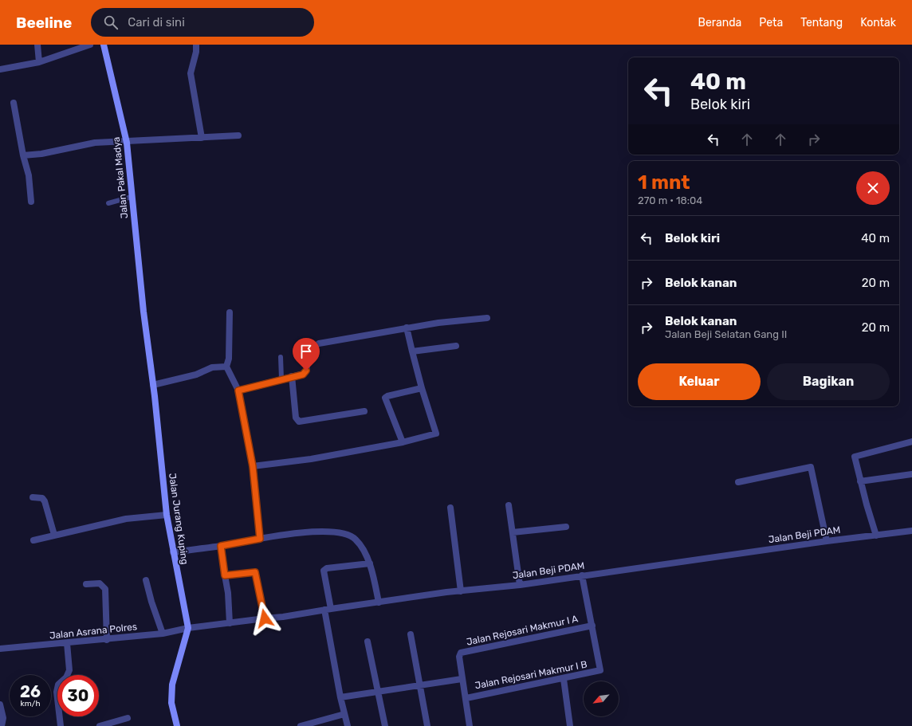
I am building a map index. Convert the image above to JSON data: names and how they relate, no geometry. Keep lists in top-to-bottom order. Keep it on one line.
{"streets":{"street":["Jalan Pakal Madya","Jalan Jurang Kuping","Jalan Beji PDAM","Jalan Rejosari Makmur I A","Jalan Asrana Polres","Jalan Rejosari Makmur I B"]},"crossings":[["Jalan Pakal Madya","Jalan Jurang Kuping"],["Jalan Jurang Kuping","Jalan Beji PDAM"],["Jalan Jurang Kuping","Jalan Asrana Polres"],["Jalan Beji PDAM","Jalan Asrana Polres"],["Jalan Rejosari Makmur I A","Jalan Rejosari Makmur I B"]],"north":"bottom left","page":{"header":"Beeline","search":"Cari di sini","nav":["Beranda","Peta","Tentang","Kontak"],"turn":["40 m","Belok kiri"],"heading":["1 mnt","270 m · 18:04"],"list":[{"name":"Belok kiri","value":"40 m"},{"name":"Belok kanan","value":"20 m"},{"name":"Belok kanan","note":"Jalan Beji Selatan Gang II","value":"20 m"}],"buttons":["Keluar","Bagikan"],"speed":"26 km/h","limit":"30"}}
